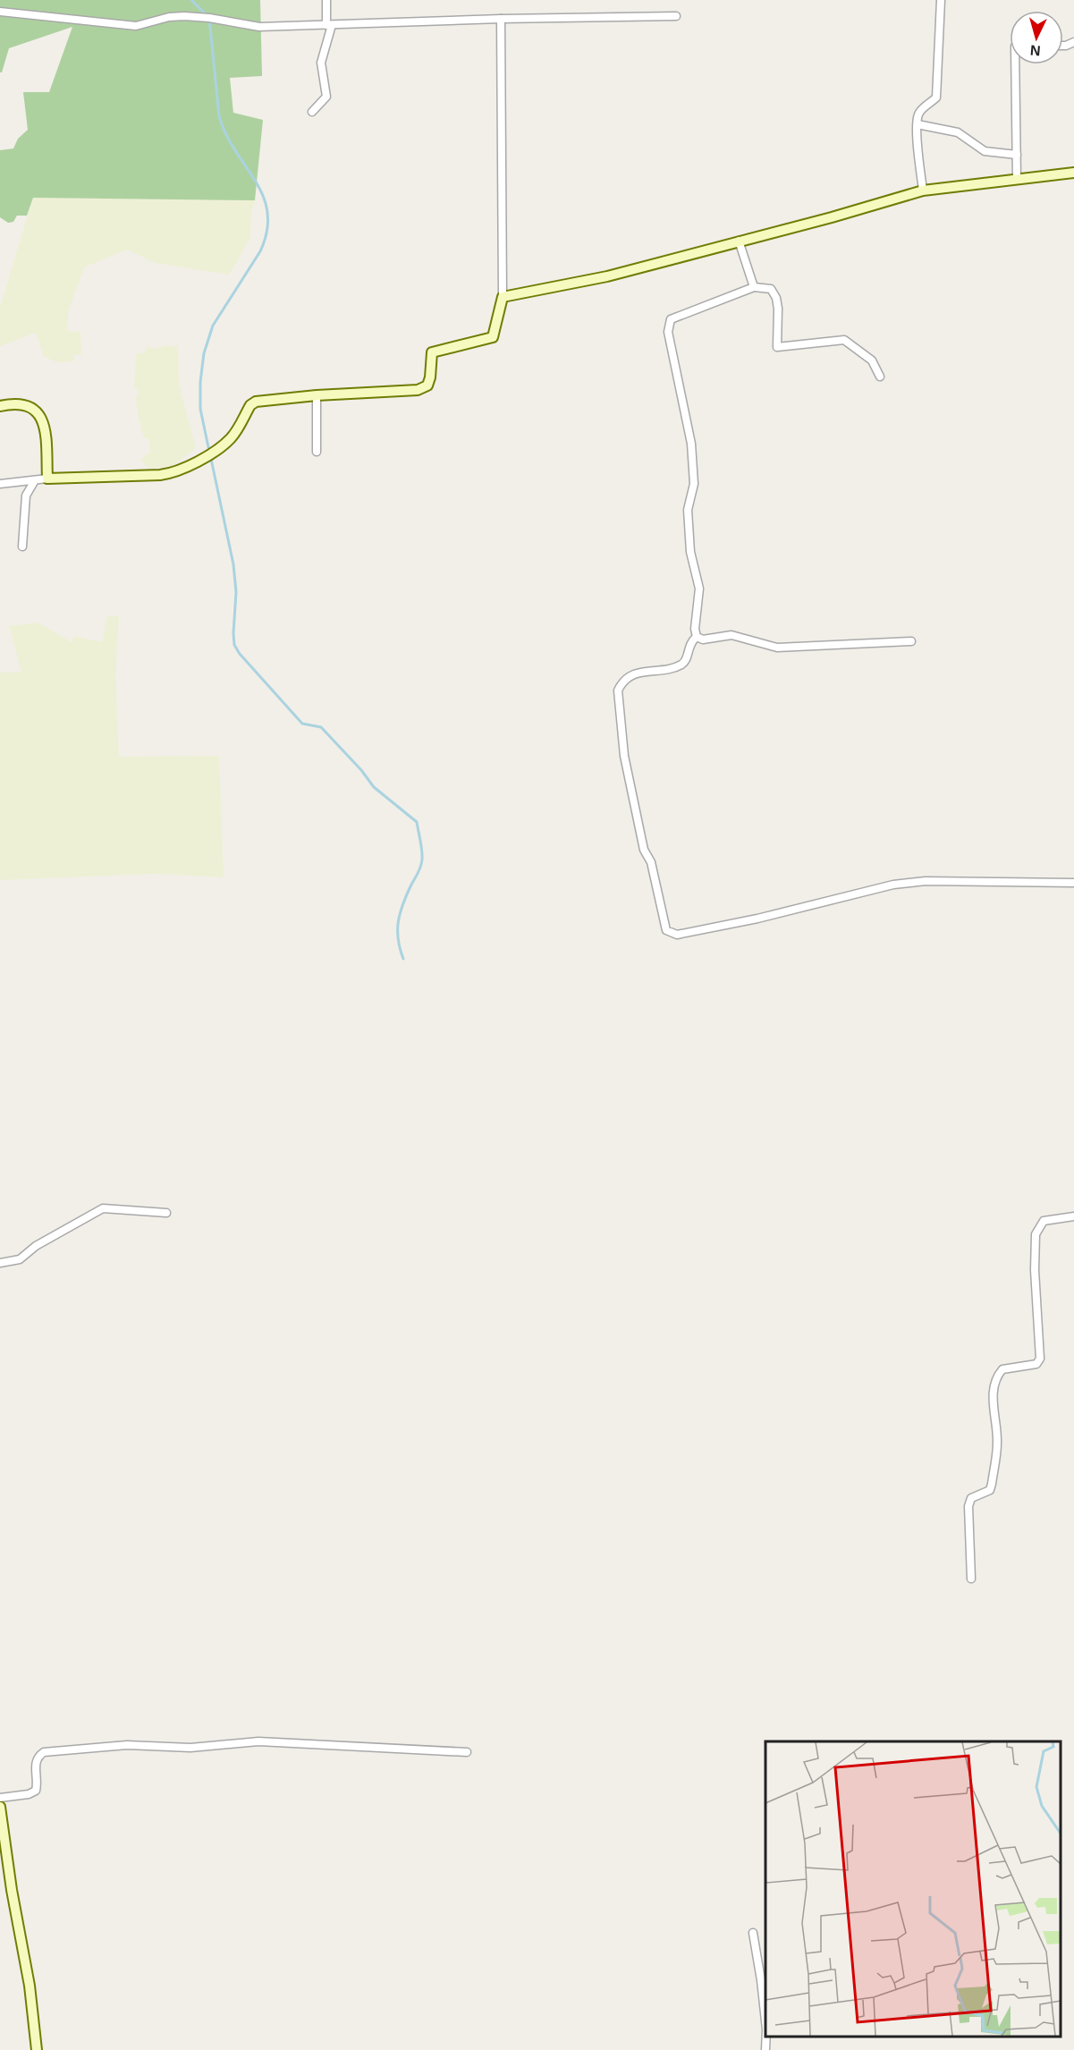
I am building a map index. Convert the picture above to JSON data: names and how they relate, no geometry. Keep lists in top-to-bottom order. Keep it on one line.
{"north":"bottom"}
